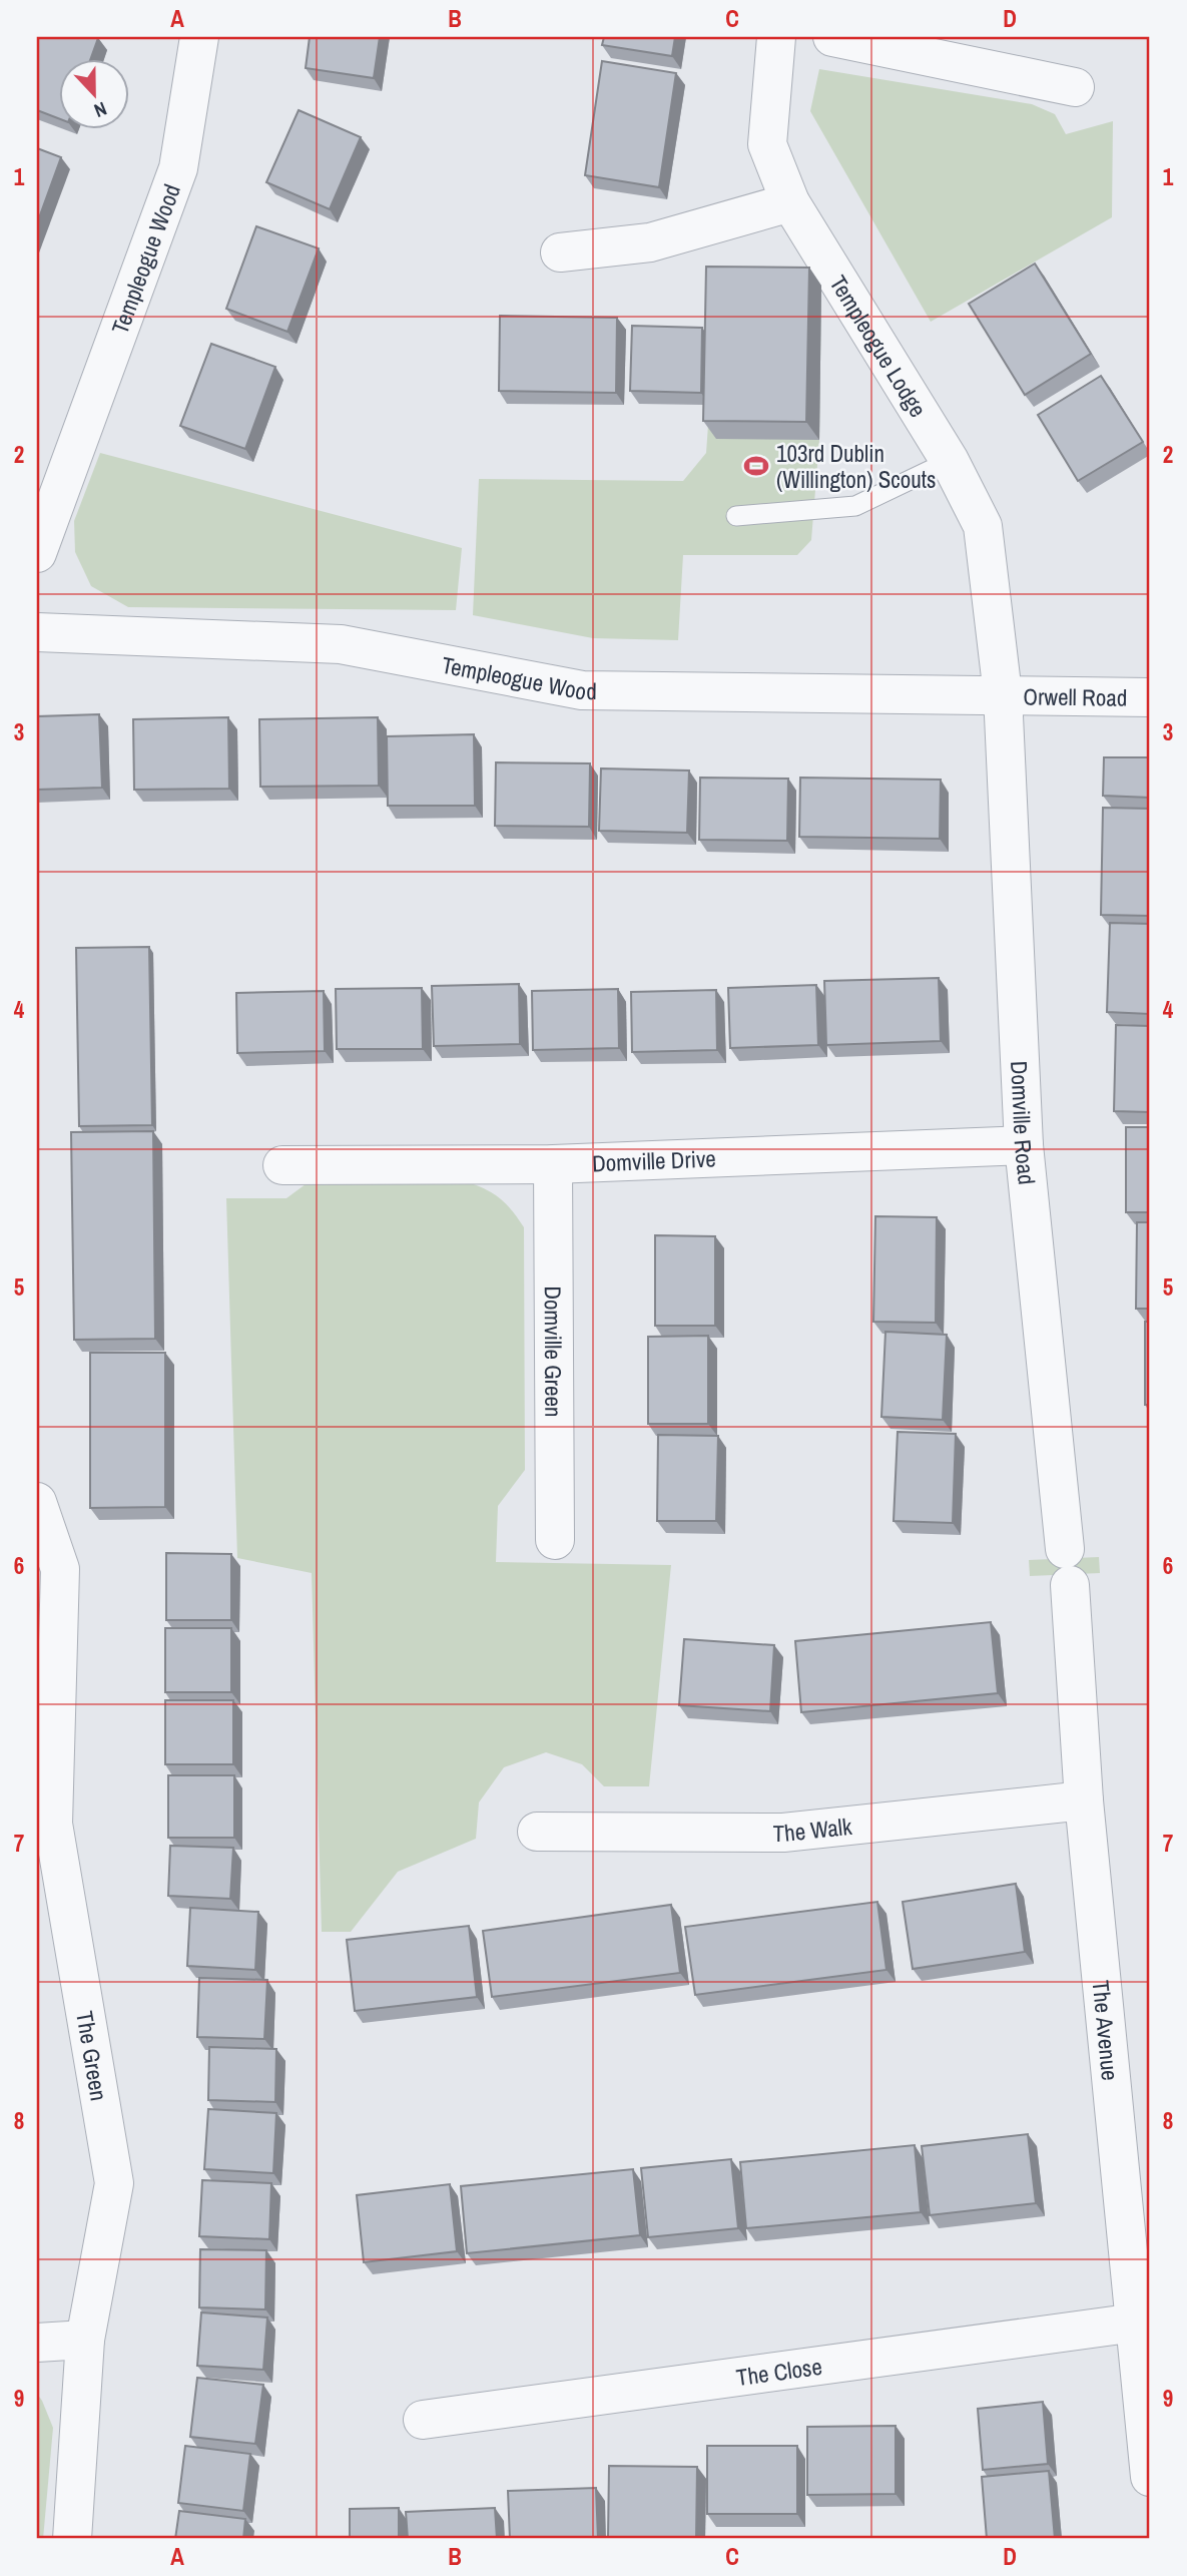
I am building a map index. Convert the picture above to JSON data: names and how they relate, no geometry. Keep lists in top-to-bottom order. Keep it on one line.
{"streets":{"street":["Templeogue Wood","Templeogue Lodge","Orwell Road","Domville Road","Domville Drive","Domville Green","The Walk","The Avenue","The Green","The Close"]},"crossings":[["Templeogue Wood","Templeogue Lodge"],["Templeogue Wood","Orwell Road"],["Templeogue Wood","Domville Road"],["Templeogue Lodge","Orwell Road"],["Templeogue Lodge","Domville Road"],["Orwell Road","Domville Road"],["Domville Road","Domville Drive"],["Domville Road","The Avenue"],["Domville Drive","Domville Green"],["The Walk","The Avenue"],["The Avenue","The Close"]],"places":{"sports":["103rd Dublin (Willington) Scouts"]},"north":"bottom","grid":{"columns":["A","B","C","D"],"rows":["1","2","3","4","5","6","7","8","9"]}}
